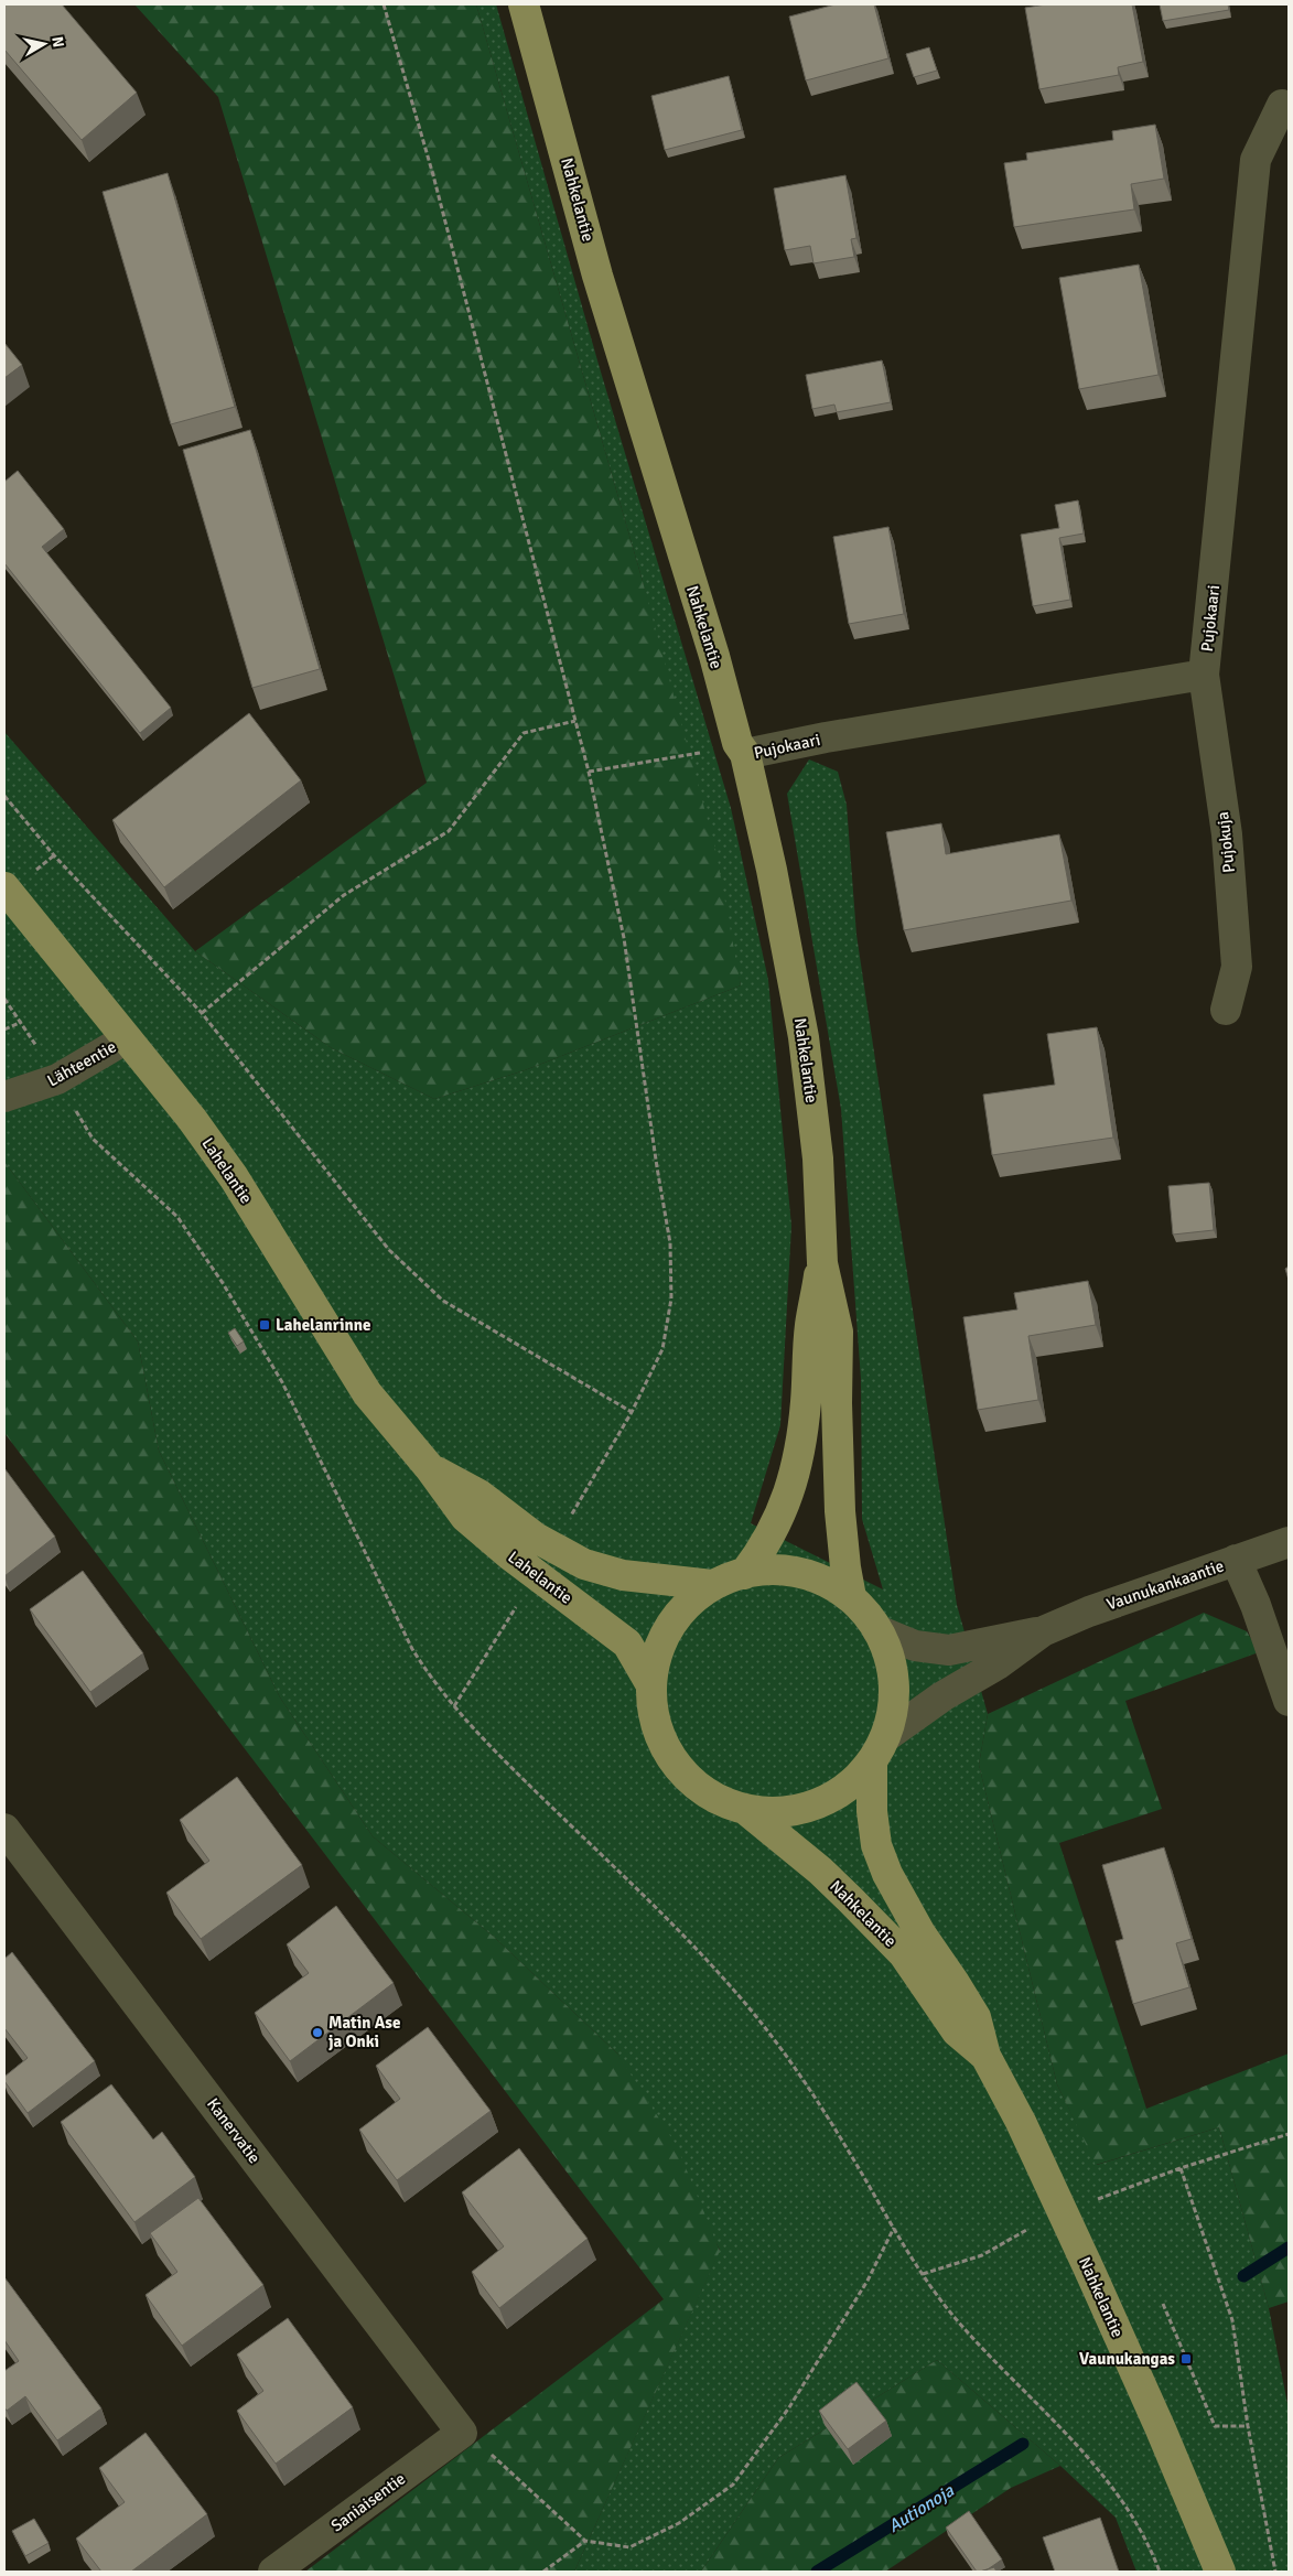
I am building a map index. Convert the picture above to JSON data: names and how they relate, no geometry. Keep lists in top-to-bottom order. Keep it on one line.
{"streets":{"main road":["Nahkelantie","Lahelantie"],"street":["Pujokaari","Pujokuja","Lähteentie","Vaunukankaantie","Kanervatie","Saniaisentie"]},"crossings":[["Nahkelantie","Pujokaari"],["Pujokaari","Pujokuja"],["Lähteentie","Lahelantie"],["Kanervatie","Saniaisentie"]],"water":["Autionoja"],"places":{"transit":["Lahelanrinne","Vaunukangas"],"other":["Matin Ase ja Onki"]},"north":"right"}
